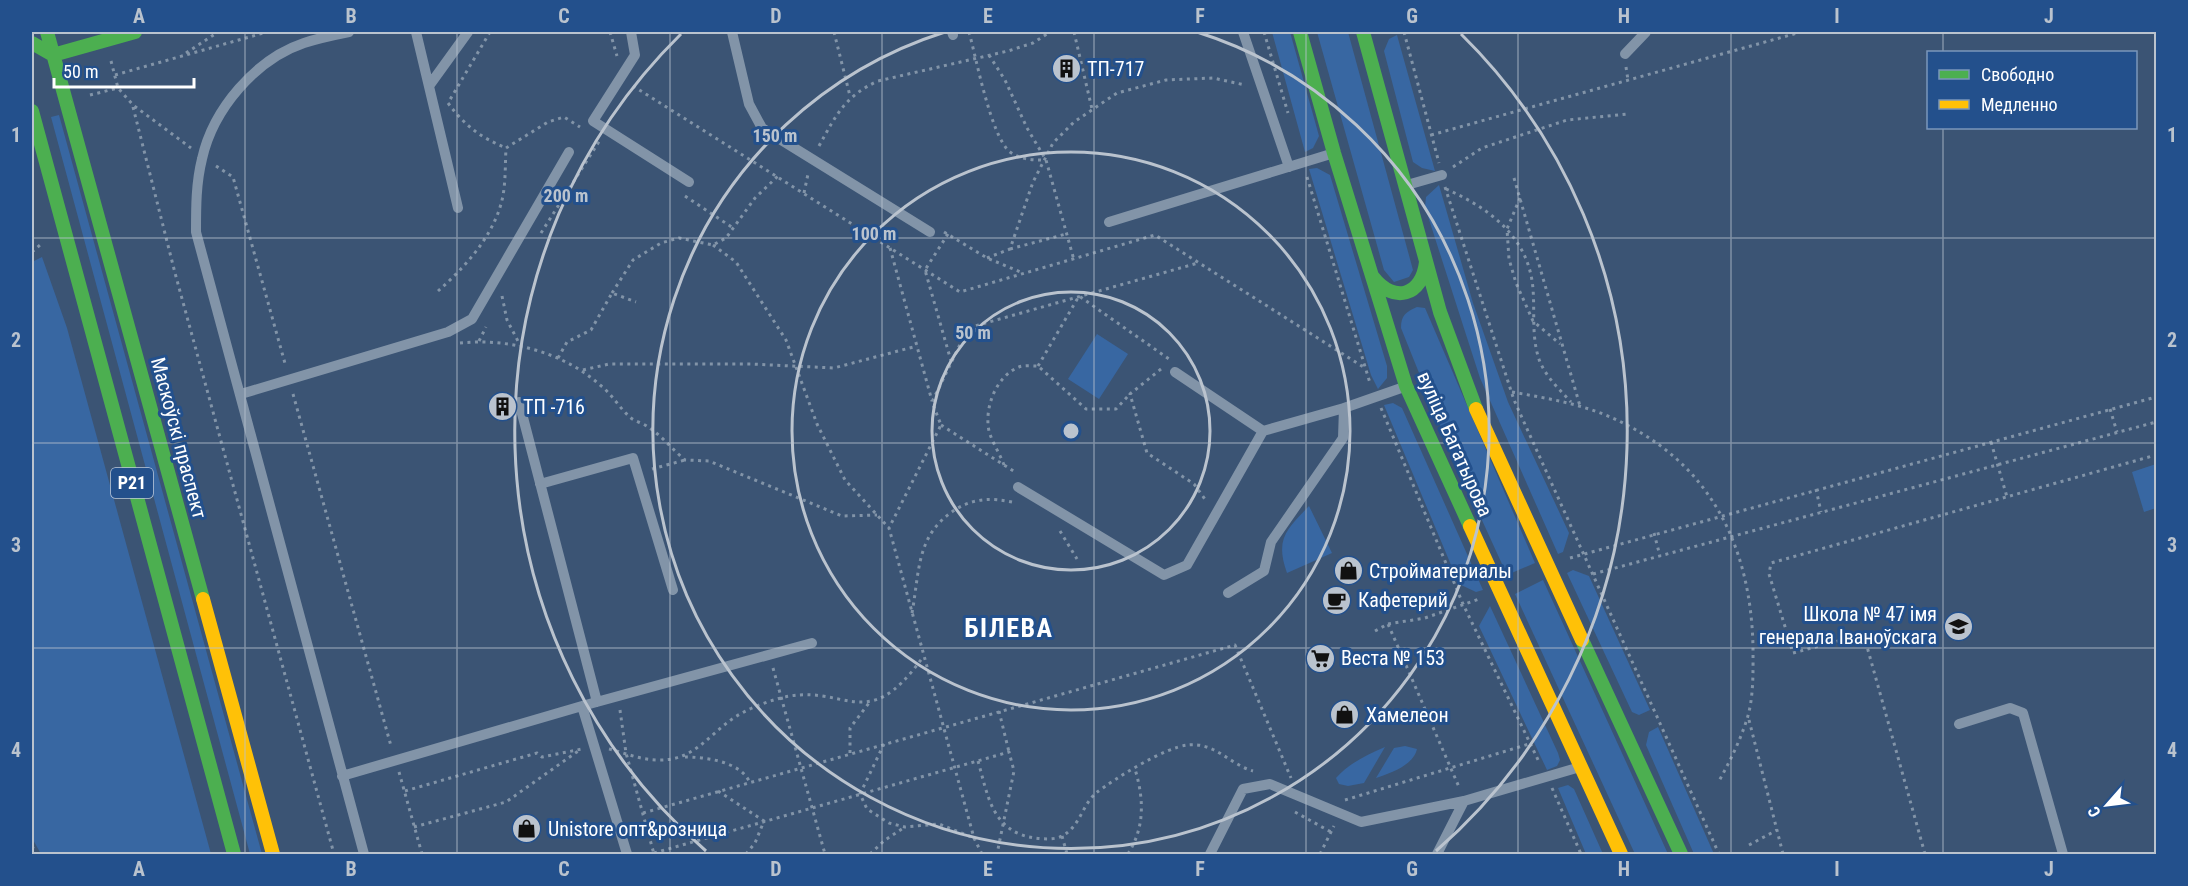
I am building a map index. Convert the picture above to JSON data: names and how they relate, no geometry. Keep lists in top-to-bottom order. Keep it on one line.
{"streets":{"street":["Маскоўскі праспект","вуліца Багатырова","Р21"]},"districts":["БІЛЕВА"],"places":{"building":["ТП-717","ТП -716"],"shop":["Стройматериалы","Хамелеон","Unistore опт&розница"],"cafe":["Кафетерий"],"school or university":["Школа № 47 імя генерала Іваноўскага"],"supermarket":["Веста № 153"]},"legend":["Свободно","Медленно"],"scale_bar":"50 m","north":"bottom left","grid":{"columns":["A","B","C","D","E","F","G","H","I","J"],"rows":["1","2","3","4"]},"rings":["150 m","200 m","100 m","50 m"]}
